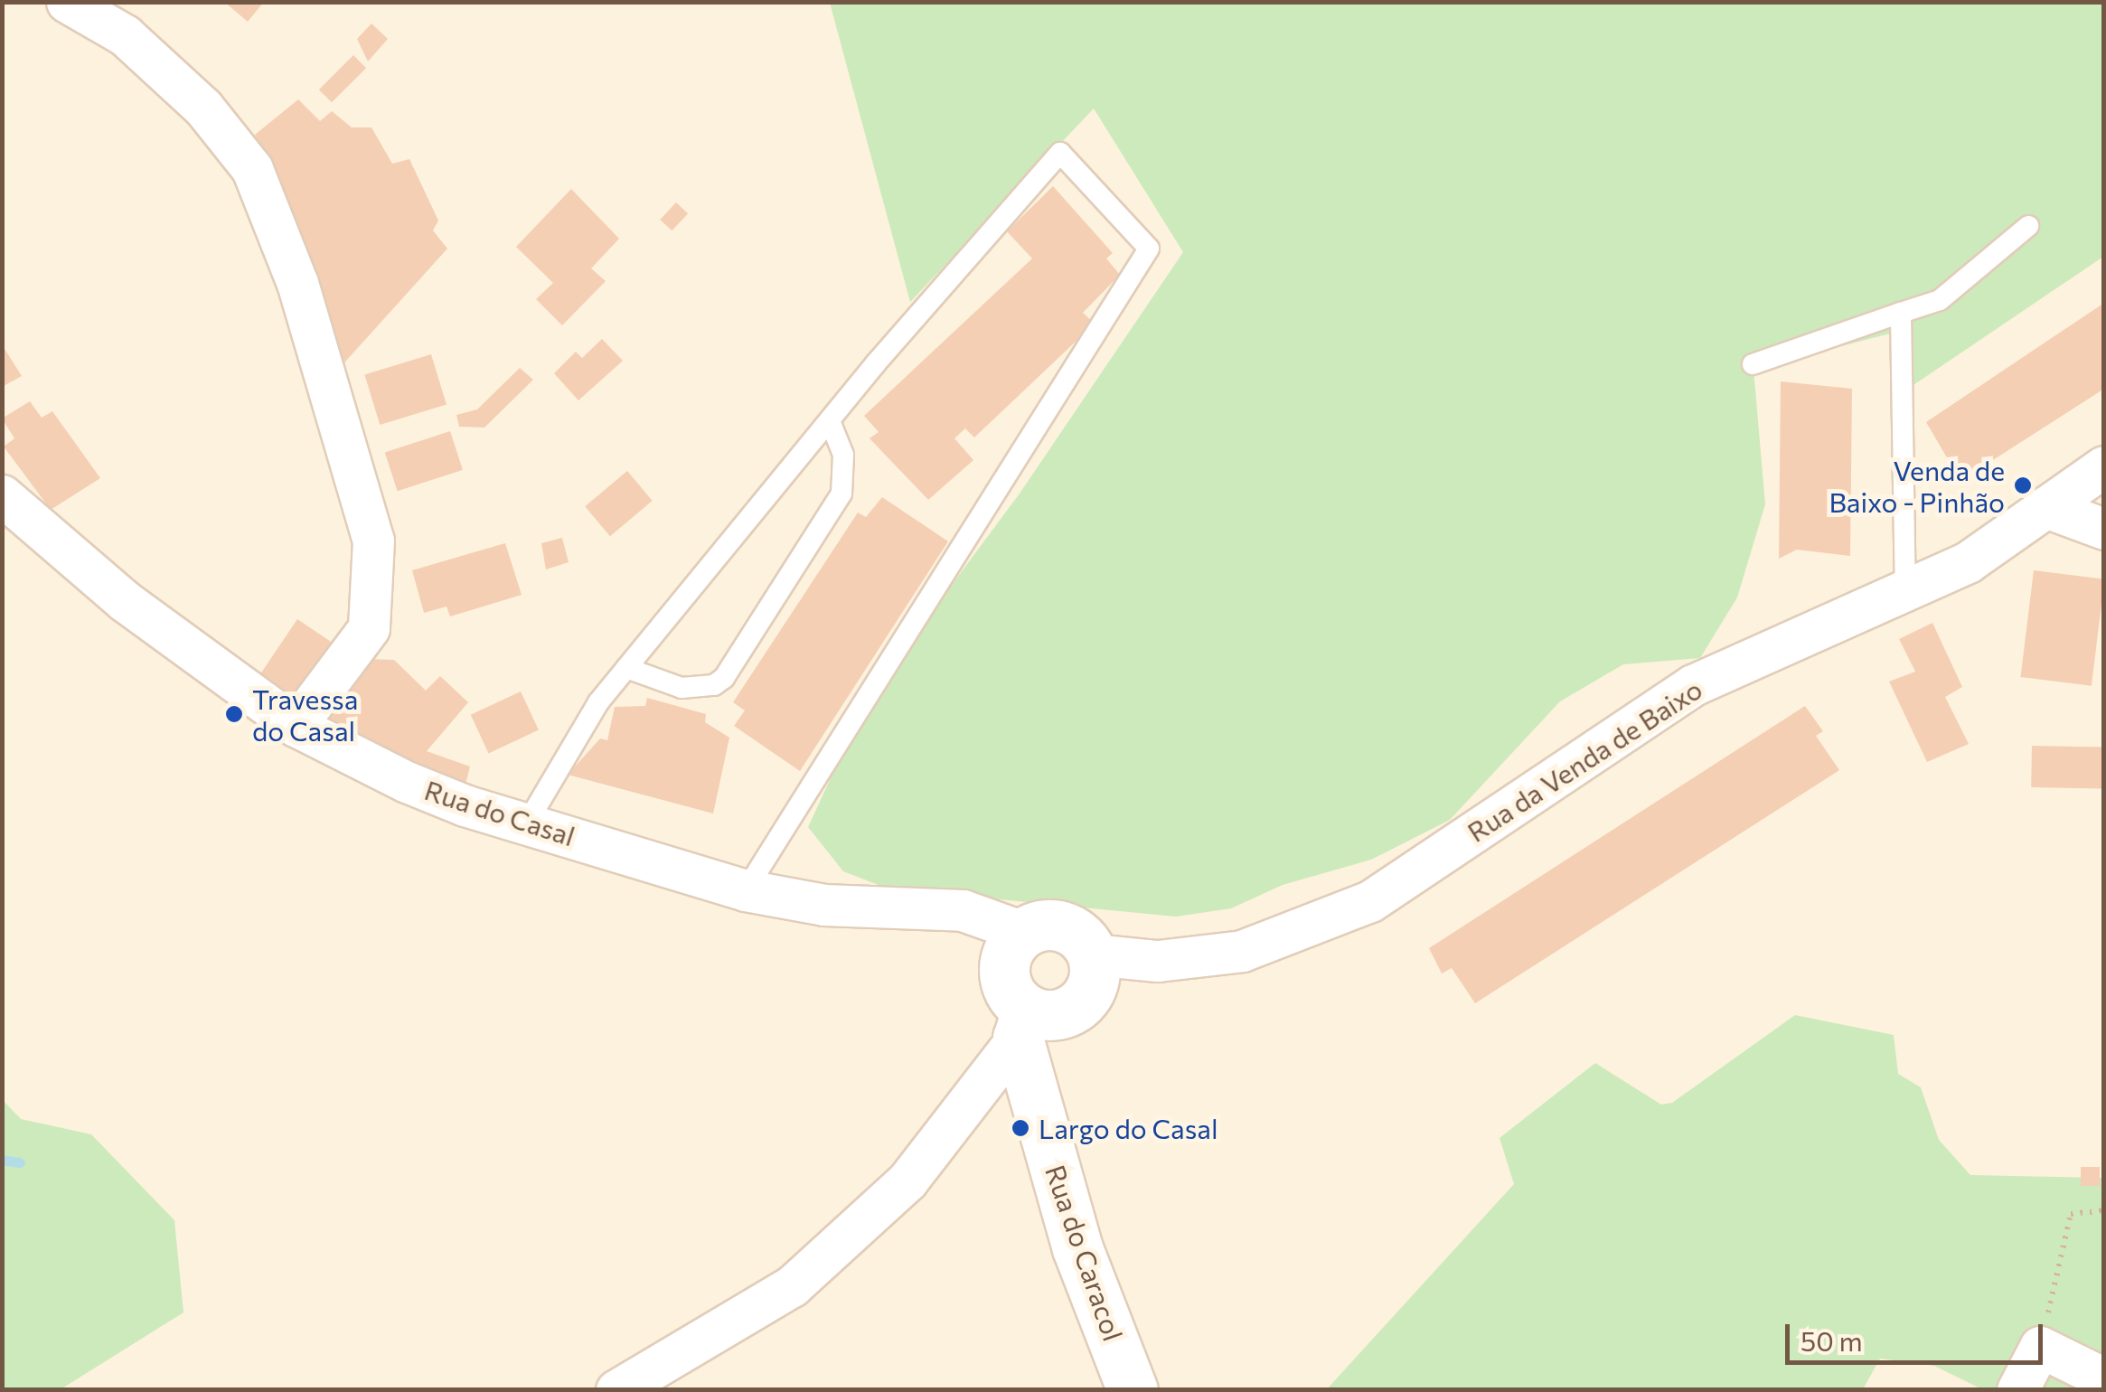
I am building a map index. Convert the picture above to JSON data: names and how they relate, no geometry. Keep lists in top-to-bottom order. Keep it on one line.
{"streets":{"street":["Rua da Venda de Baixo","Rua do Casal","Rua do Caracol"]},"crossings":[["Rua da Venda de Baixo","Rua do Casal"],["Rua da Venda de Baixo","Rua do Caracol"],["Rua do Casal","Rua do Caracol"]],"places":["Venda de Baixo - Pinhão","Travessa do Casal","Largo do Casal"],"scale_bar":"50 m"}
